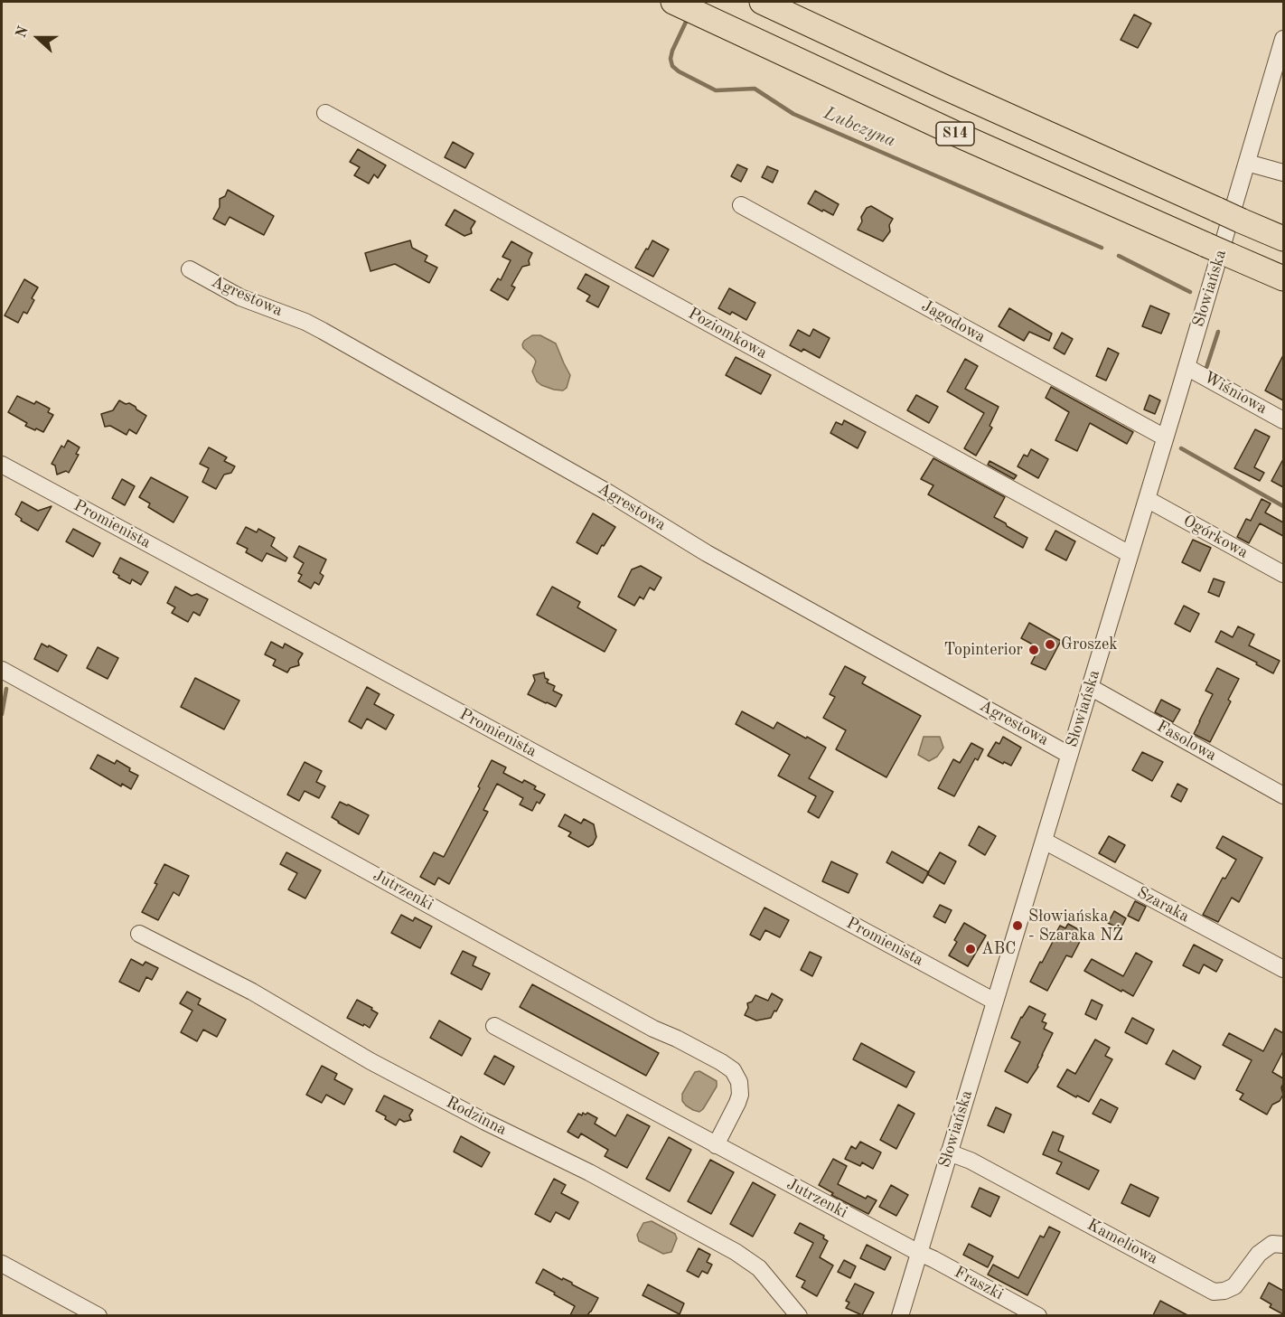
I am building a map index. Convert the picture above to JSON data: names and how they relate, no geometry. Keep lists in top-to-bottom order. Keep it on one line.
{"streets":{"highway":["S14"],"street":["Słowiańska","Agrestowa","Jagodowa","Poziomkowa","Wiśniowa","Promienista","Ogórkowa","Fasolowa","Jutrzenki","Szaraka","Rodzinna","Kameliowa","Fraszki"]},"crossings":[["Słowiańska","Agrestowa"],["Słowiańska","Jagodowa"],["Słowiańska","Poziomkowa"],["Słowiańska","Wiśniowa"],["Słowiańska","Promienista"],["Słowiańska","Ogórkowa"],["Słowiańska","Fasolowa"],["Słowiańska","Jutrzenki"],["Słowiańska","Szaraka"],["Słowiańska","Kameliowa"],["Słowiańska","Fraszki"],["Jutrzenki","Fraszki"]],"water":["Lubczyna"],"places":["Groszek","Topinterior","Słowiańska - Szaraka NŻ","ABC"],"north":"left"}
